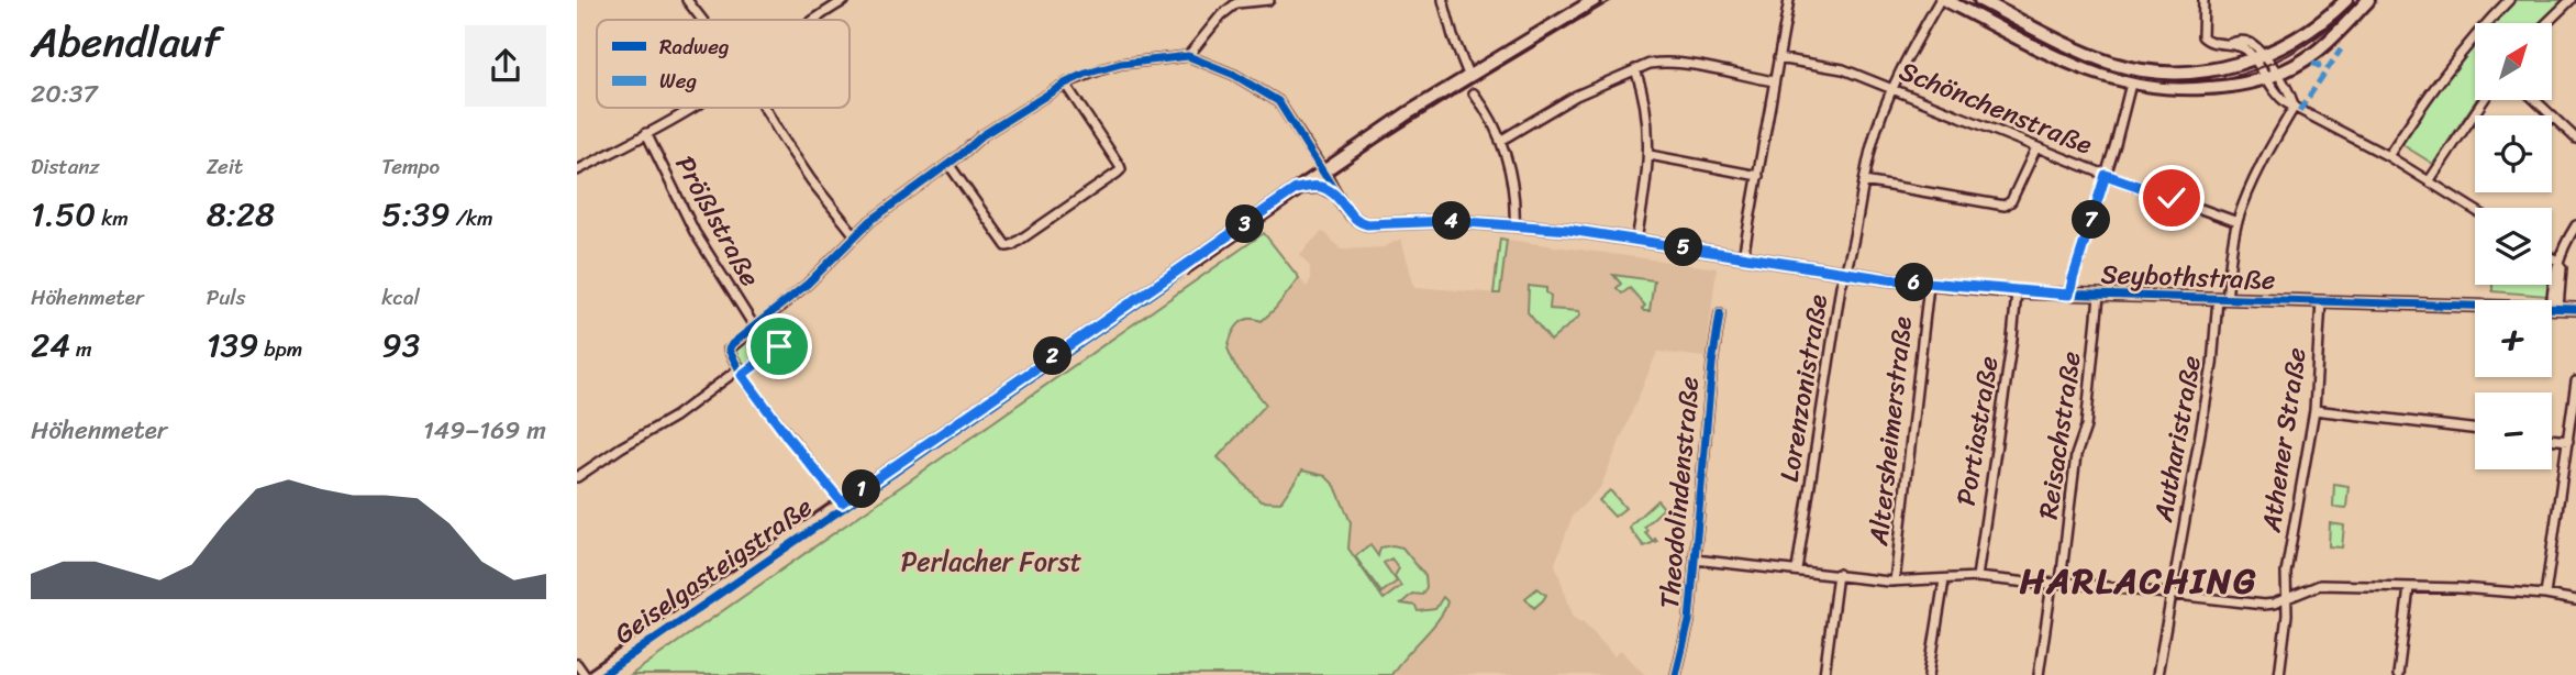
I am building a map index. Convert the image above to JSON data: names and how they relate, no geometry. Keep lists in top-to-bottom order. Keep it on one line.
{"streets":{"main road":["Geiselgasteigstraße"],"street":["Schönchenstraße","Prößlstraße","Seybothstraße","Lorenzonistraße","Altersheimerstraße","Portiastraße","Reisachstraße","Autharistraße","Athener Straße","Theodolindenstraße"]},"crossings":[["Schönchenstraße","Lorenzonistraße"],["Schönchenstraße","Autharistraße"],["Seybothstraße","Lorenzonistraße"],["Seybothstraße","Altersheimerstraße"],["Seybothstraße","Portiastraße"],["Seybothstraße","Reisachstraße"],["Seybothstraße","Autharistraße"],["Seybothstraße","Athener Straße"]],"districts":["HARLACHING"],"parks":["Perlacher Forst"],"legend":["Radweg","Weg"],"north":"top right","page":{"heading":["Abendlauf","20:37"],"map_buttons":["+","−"],"stats":[["Distanz","1.50 km"],["Zeit","8:28"],["Tempo","5:39 /km"],["Höhenmeter","24 m"],["Puls","139 bpm"],["kcal","93"]],"pins":["7","4","3","5","6","2","1"],"chart":["Höhenmeter","149–169 m"]}}
